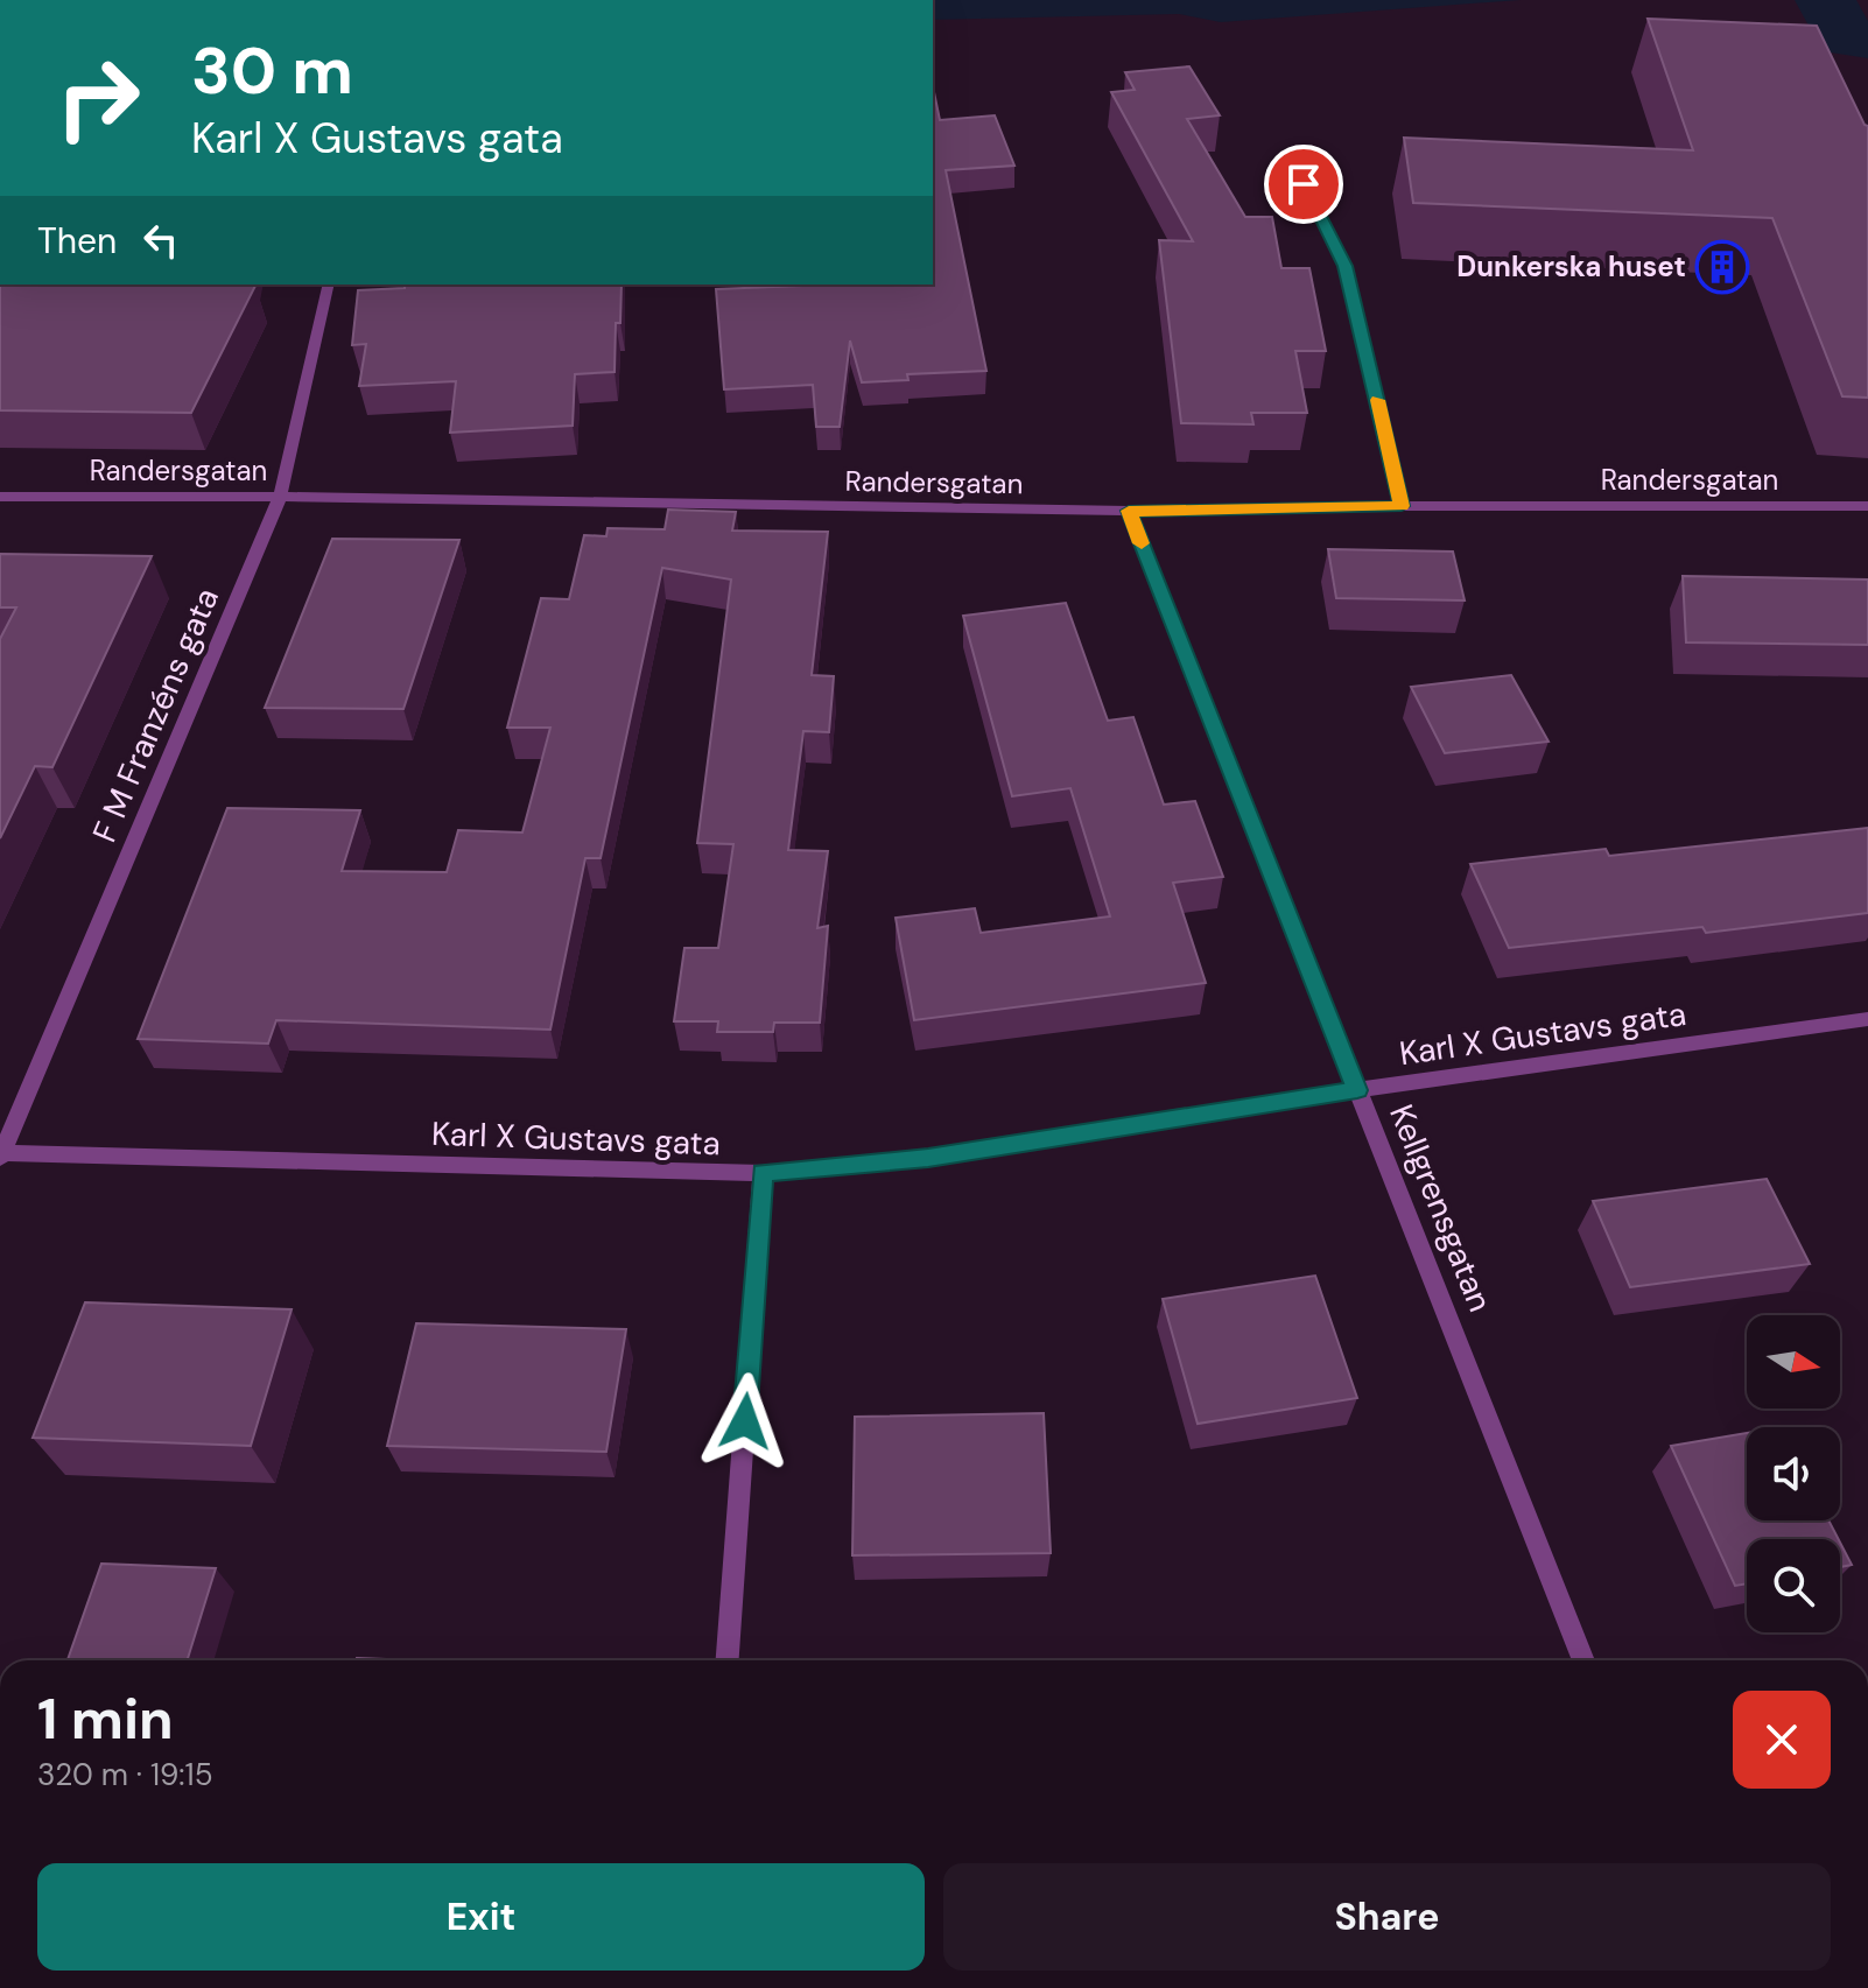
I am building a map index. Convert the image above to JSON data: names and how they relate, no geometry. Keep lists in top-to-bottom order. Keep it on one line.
{"streets":{"street":["Randersgatan","F M Franzéns gata","Karl X Gustavs gata","Kellgrensgatan"]},"crossings":[["Randersgatan","F M Franzéns gata"],["Randersgatan","Kellgrensgatan"],["F M Franzéns gata","Karl X Gustavs gata"],["Karl X Gustavs gata","Kellgrensgatan"]],"places":{"building":["Dunkerska huset"]},"north":"right","page":{"turn":["30 m","Karl X Gustavs gata"],"then":"Then","heading":["1 min","320 m · 19:15"],"buttons":["Exit","Share"]}}
